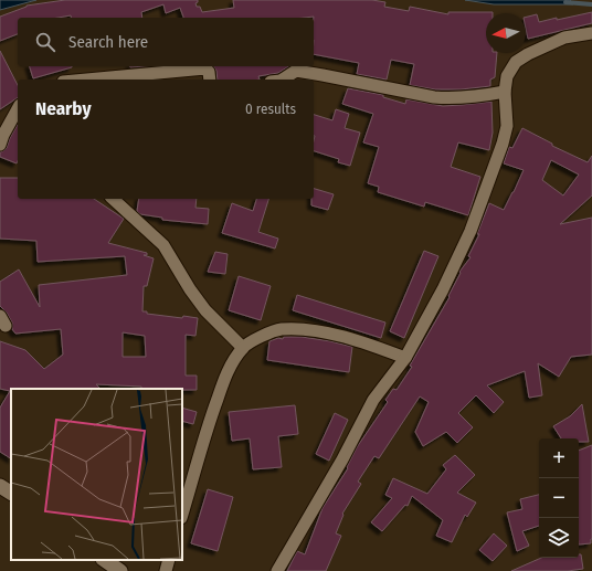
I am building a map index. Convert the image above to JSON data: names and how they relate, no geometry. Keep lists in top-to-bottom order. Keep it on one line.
{"north":"left","page":{"search":"Search here","heading":["Nearby","0 results"],"map_buttons":["+","−"]}}
